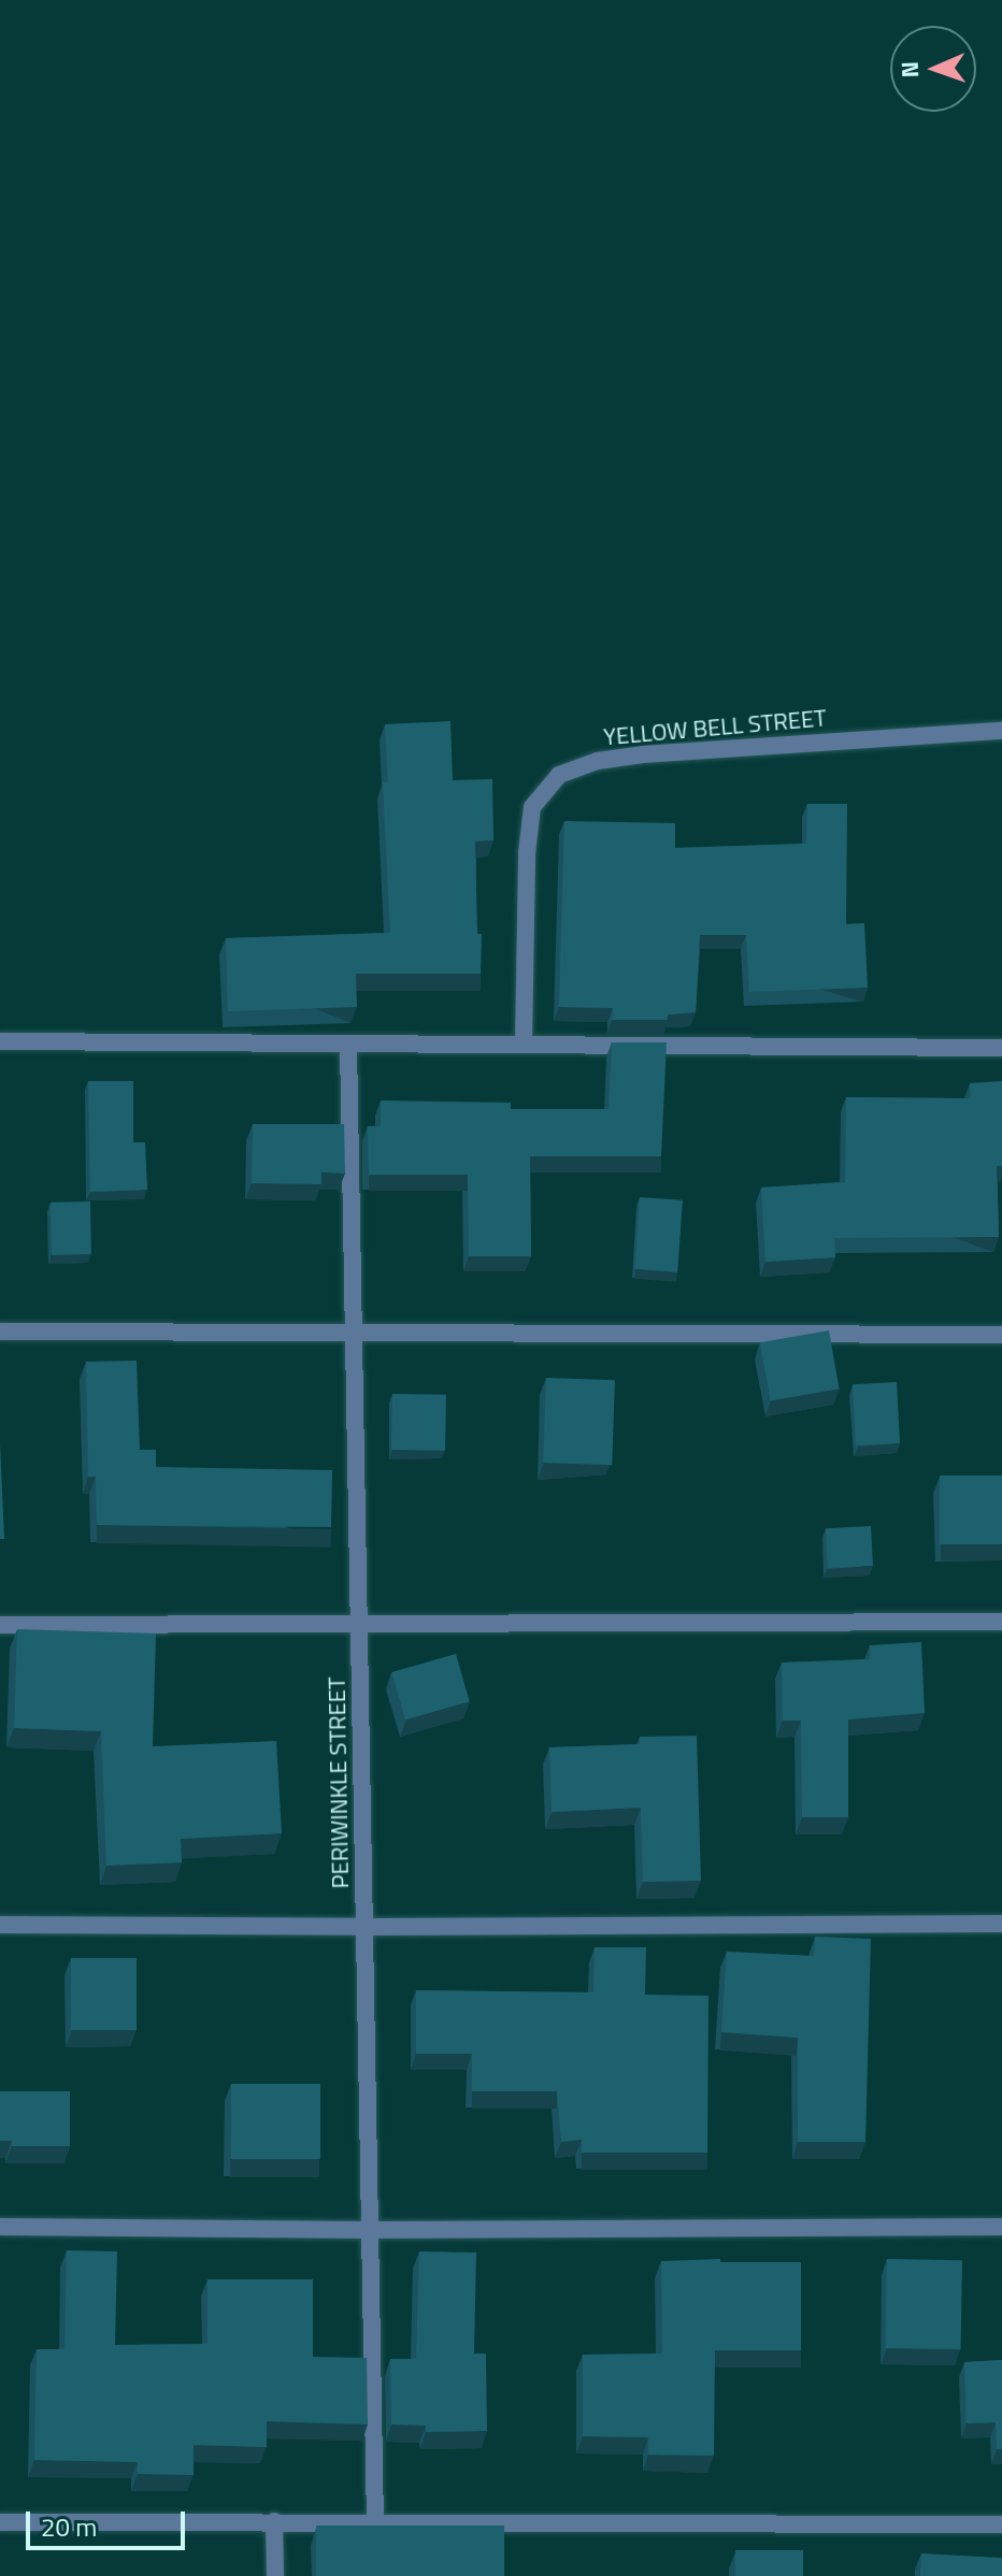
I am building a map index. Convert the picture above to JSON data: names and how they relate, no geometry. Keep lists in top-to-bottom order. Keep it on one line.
{"streets":{"street":["YELLOW BELL STREET","PERIWINKLE STREET"]},"scale_bar":"20 m","north":"left"}
